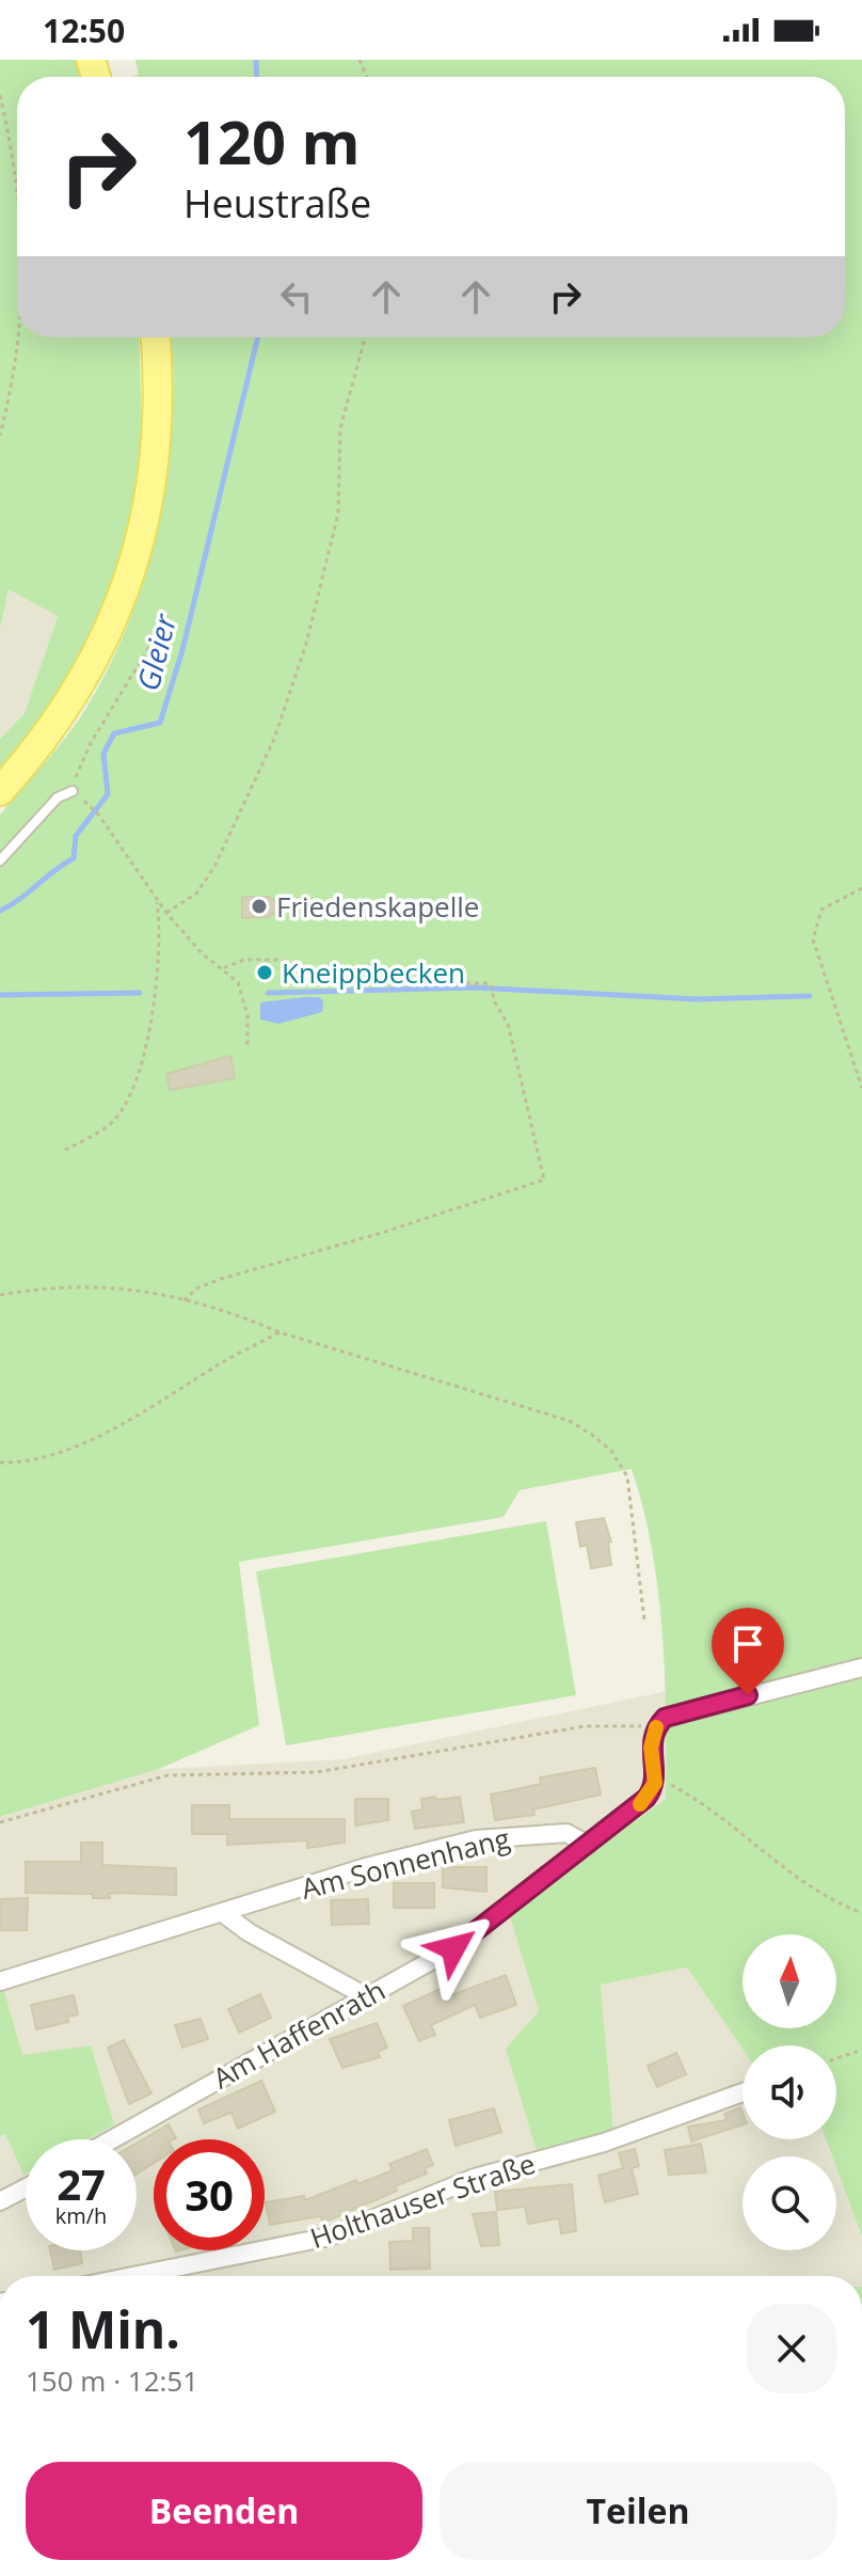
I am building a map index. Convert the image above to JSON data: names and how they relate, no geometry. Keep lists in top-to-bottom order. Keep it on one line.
{"streets":{"street":["Am Sonnenhang","Am Haffenrath","Holthauser Straße"]},"crossings":[["Am Sonnenhang","Am Haffenrath"]],"water":["Gleier"],"places":["Friedenskapelle","Kneippbecken"],"north":"top","page":{"status":"12:50","turn":["120 m","Heustraße"],"speed":"27 km/h","limit":"30","heading":["1 Min.","150 m · 12:51"],"buttons":["Beenden","Teilen"]}}
